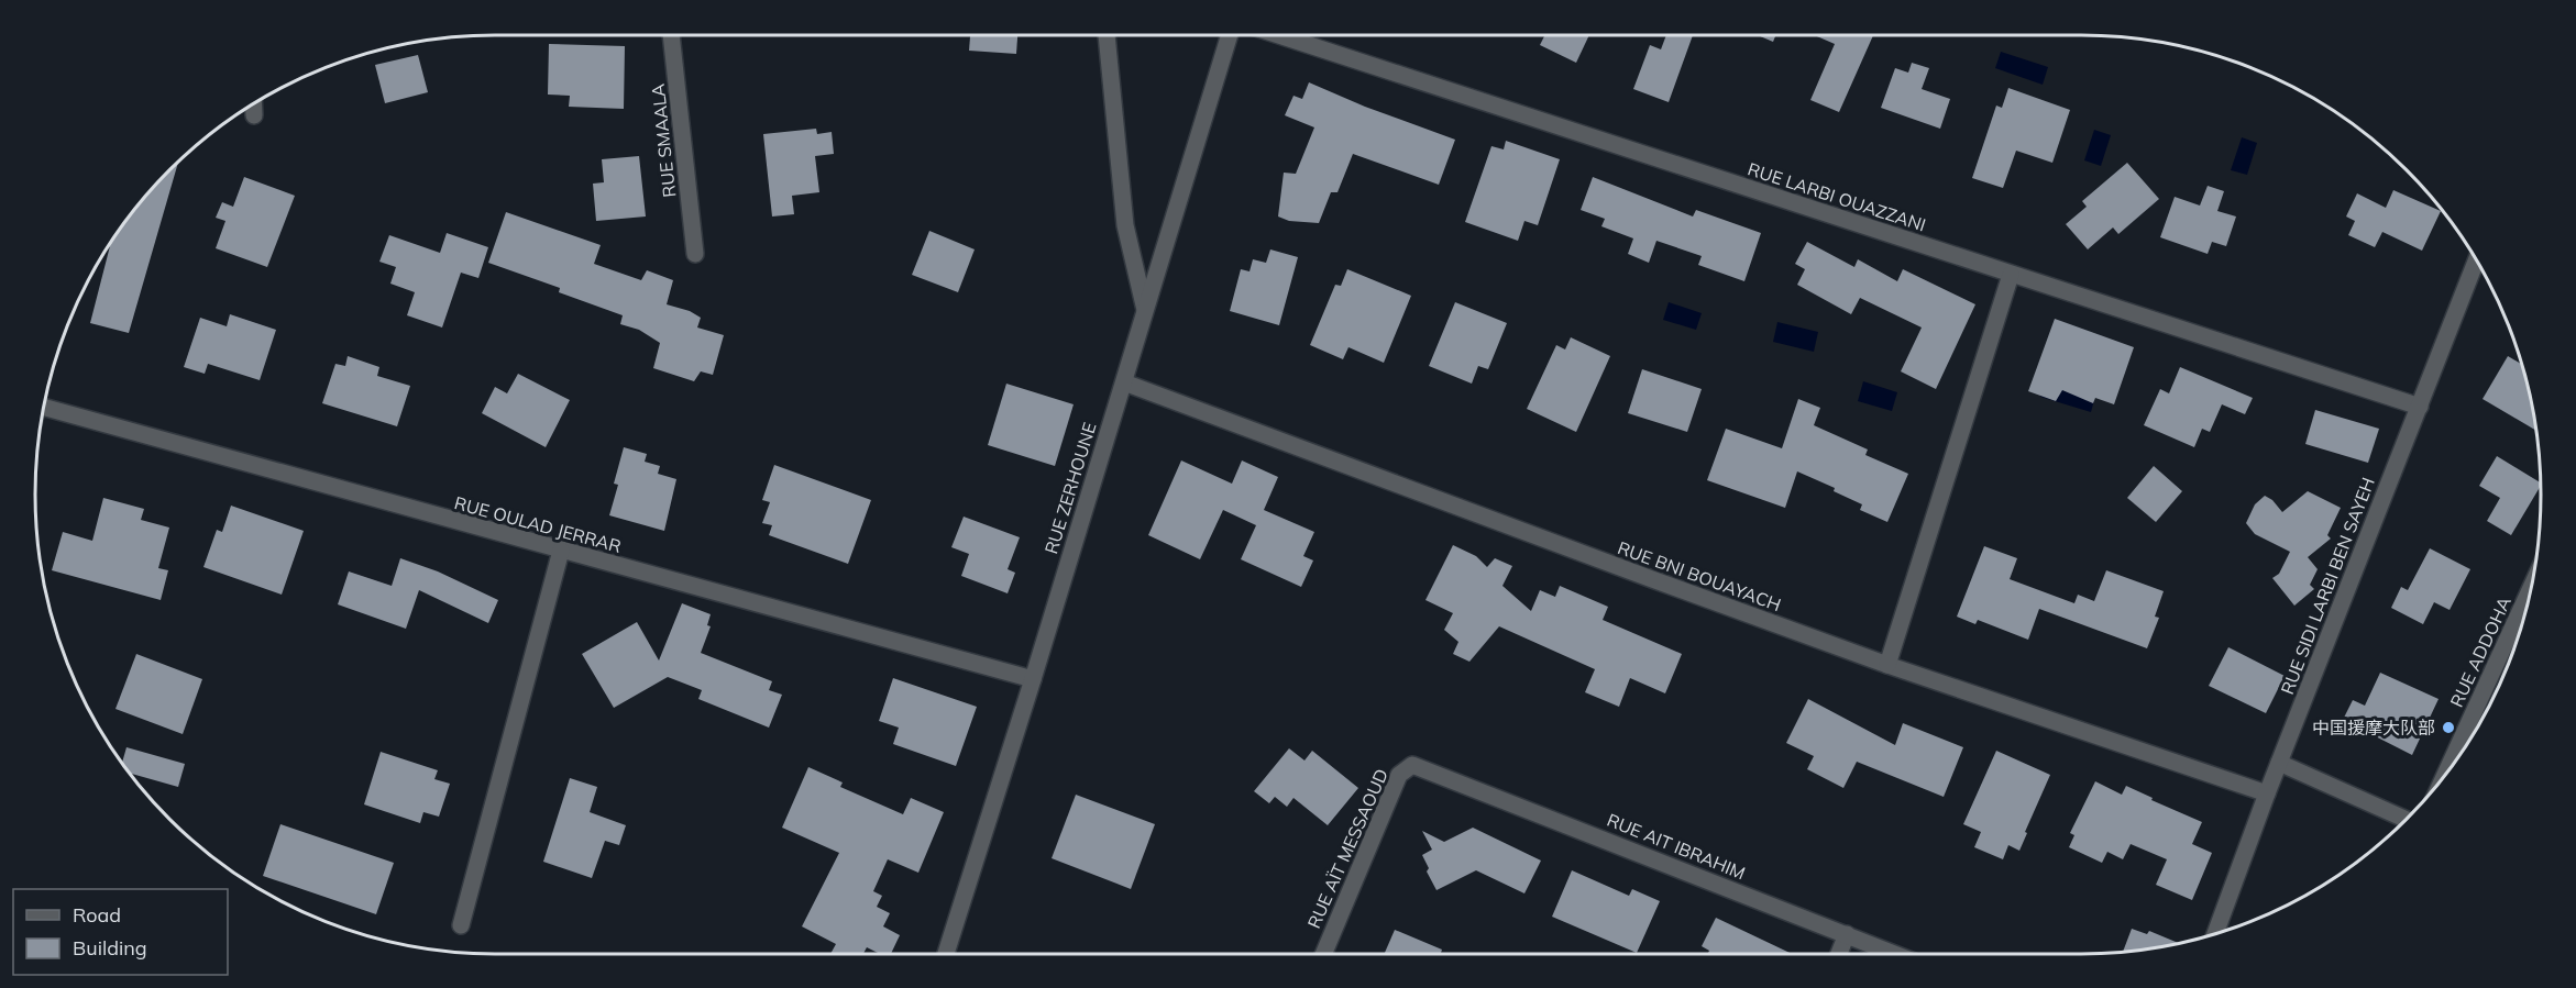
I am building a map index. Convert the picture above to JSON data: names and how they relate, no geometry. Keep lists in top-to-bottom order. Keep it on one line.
{"streets":{"street":["RUE SMAALA","RUE LARBI OUAZZANI","RUE ZERHOUNE","RUE OULAD JERRAR","RUE BNI BOUAYACH","RUE SIDI LARBI BEN SAYEH","RUE ADDOHA","RUE AIT IBRAHIM","RUE AÏT MESSAOUD"]},"crossings":[["RUE LARBI OUAZZANI","RUE SIDI LARBI BEN SAYEH"],["RUE ZERHOUNE","RUE OULAD JERRAR"],["RUE ZERHOUNE","RUE BNI BOUAYACH"],["RUE BNI BOUAYACH","RUE SIDI LARBI BEN SAYEH"],["RUE AIT IBRAHIM","RUE AÏT MESSAOUD"]],"places":["中国援摩大队部"],"legend":["Road","Building"]}
